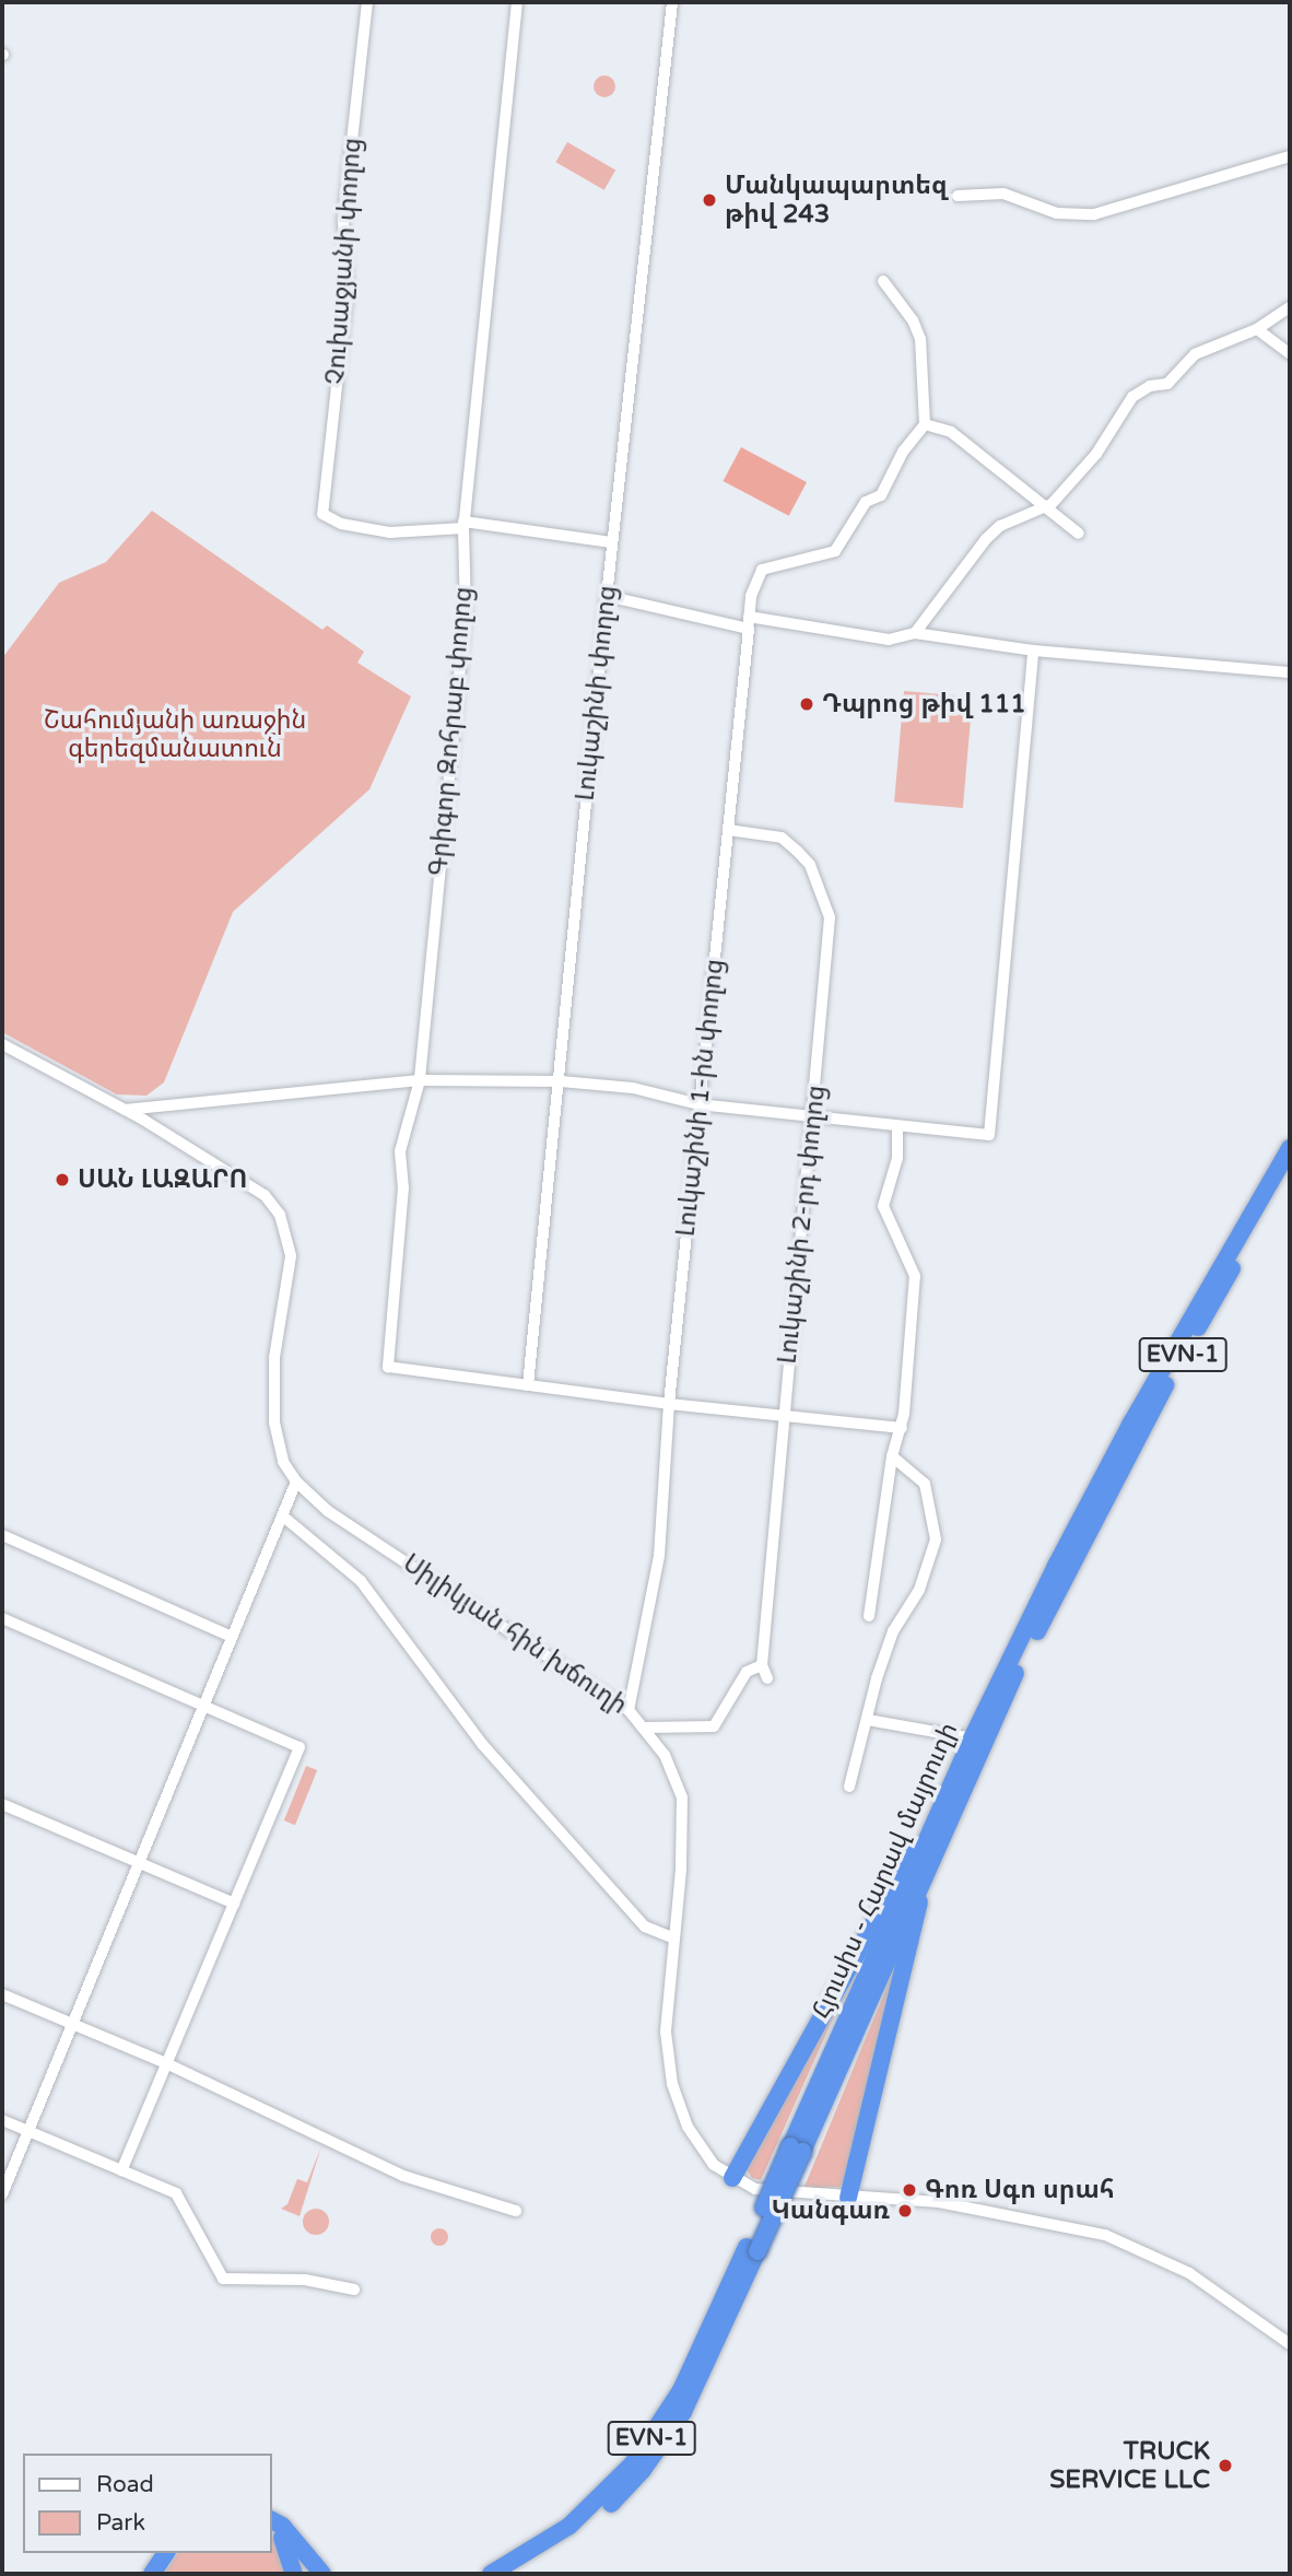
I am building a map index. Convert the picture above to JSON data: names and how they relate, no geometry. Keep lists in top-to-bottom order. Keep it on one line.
{"streets":{"highway":["EVN-1","Հյուսիս - Հարավ մայրուղի"],"street":["Չուխաջյանի փողոց","Լուկաշինի փողոց","Գրիգոր Զոհրաբ փողոց","Լուկաշինի 1-ին փողոց","Լուկաշինի 2-րդ փողոց","Սիլիկյան հին խճուղի"]},"crossings":[["Չուխաջյանի փողոց","Լուկաշինի փողոց"],["Չուխաջյանի փողոց","Գրիգոր Զոհրաբ փողոց"],["Լուկաշինի փողոց","Գրիգոր Զոհրաբ փողոց"],["Լուկաշինի 1-ին փողոց","Լուկաշինի 2-րդ փողոց"],["Լուկաշինի 1-ին փողոց","Սիլիկյան հին խճուղի"]],"parks":["Շահումյանի առաջին գերեզմանատուն"],"places":["Մանկապարտեզ թիվ 243","Դպրոց թիվ 111","ՍԱՆ ԼԱԶԱՐՈ","Գոռ Սգո սրահ","Կանգառ","TRUCK SERVICE LLC"],"legend":["Road","Park"]}
